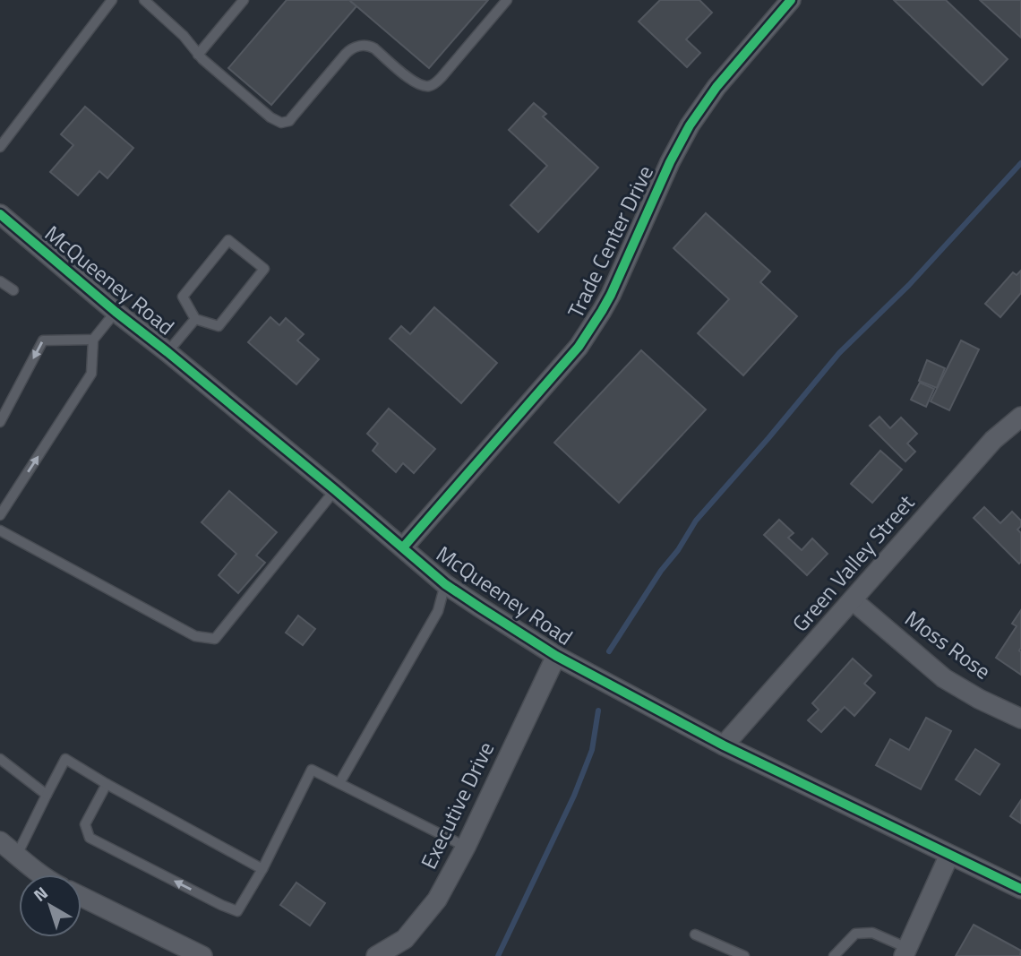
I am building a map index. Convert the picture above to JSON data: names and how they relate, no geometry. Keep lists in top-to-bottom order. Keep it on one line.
{"streets":{"street":["Trade Center Drive","McQueeney Road","Green Valley Street","Moss Rose","Executive Drive"]},"crossings":[["Trade Center Drive","McQueeney Road"],["McQueeney Road","Green Valley Street"],["McQueeney Road","Executive Drive"],["Green Valley Street","Moss Rose"]],"north":"top left"}
